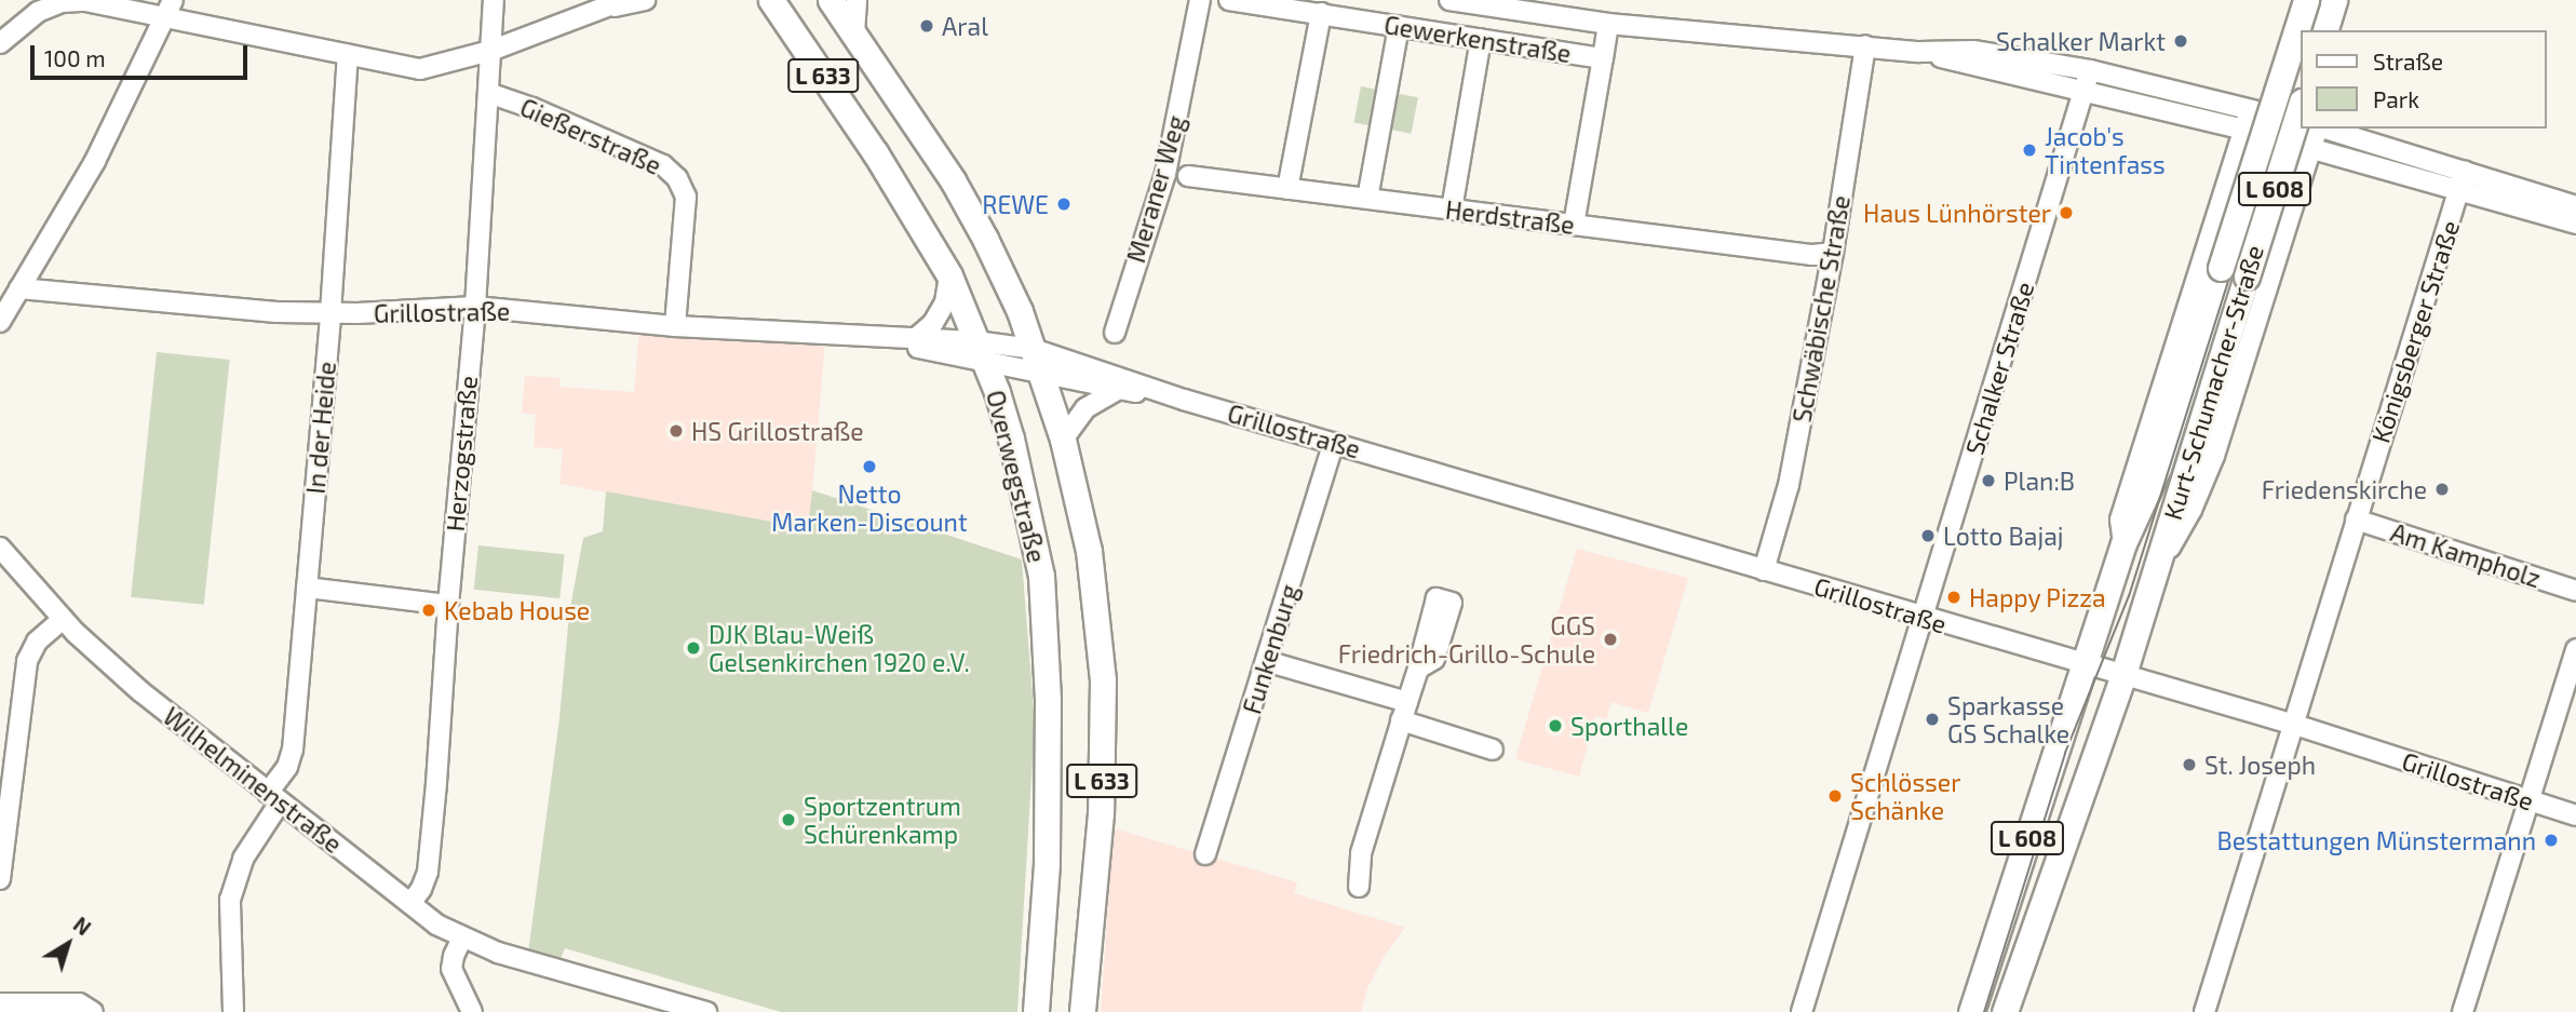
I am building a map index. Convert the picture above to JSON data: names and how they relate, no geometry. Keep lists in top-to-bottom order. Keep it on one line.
{"streets":{"main road":["L 633","L 608","Kurt-Schumacher-Straße","Overwegstraße"],"street":["Gewerkenstraße","Gießerstraße","Meraner Weg","Herdstraße","Schwäbische Straße","Grillostraße","Königsberger Straße","Schalker Straße","In der Heide","Herzogstraße","Am Kampholz","Funkenburg","Wilhelminenstraße"]},"crossings":[["Gewerkenstraße","Schwäbische Straße"],["Gewerkenstraße","Schalker Straße"],["Gießerstraße","Grillostraße"],["Gießerstraße","Herzogstraße"],["Herdstraße","Schwäbische Straße"],["Schwäbische Straße","Grillostraße"],["Grillostraße","Königsberger Straße"],["Grillostraße","Schalker Straße"],["Grillostraße","Kurt-Schumacher-Straße"],["Grillostraße","In der Heide"],["Grillostraße","Herzogstraße"],["Grillostraße","Overwegstraße"],["Grillostraße","Funkenburg"],["Königsberger Straße","Am Kampholz"],["In der Heide","Wilhelminenstraße"],["Herzogstraße","Wilhelminenstraße"]],"places":["Aral","Schalker Markt","Jacob's Tintenfass","REWE","Haus Lünhörster","HS Grillostraße","Netto Marken-Discount","Plan:B","Friedenskirche","Lotto Bajaj","Happy Pizza","Kebab House","GGS Friedrich-Grillo-Schule","DJK Blau-Weiß Gelsenkirchen 1920 e.V.","Sparkasse GS Schalke","Sporthalle","St. Joseph","Schlösser Schänke","Sportzentrum Schürenkamp","Bestattungen Münstermann"],"legend":["Straße","Park"],"scale_bar":"100 m","north":"top right"}
